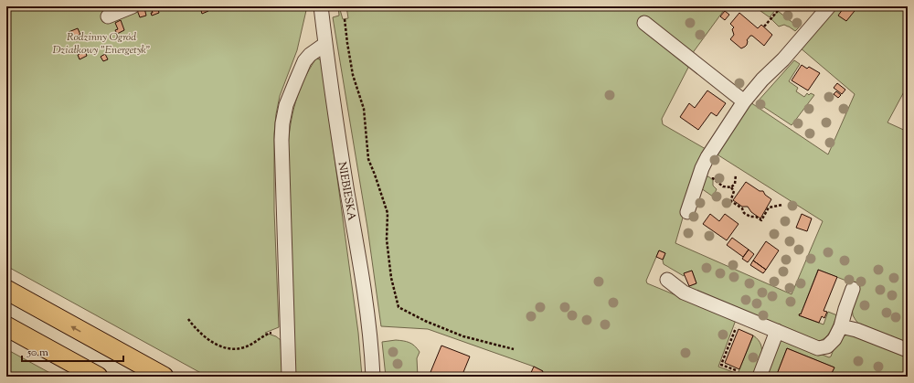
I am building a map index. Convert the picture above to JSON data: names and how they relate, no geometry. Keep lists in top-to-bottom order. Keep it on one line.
{"streets":{"street":["NIEBIESKA"]},"parks":["Rodzinny Ogród Działkowy \"Energetyk\""],"scale_bar":"50 m"}
